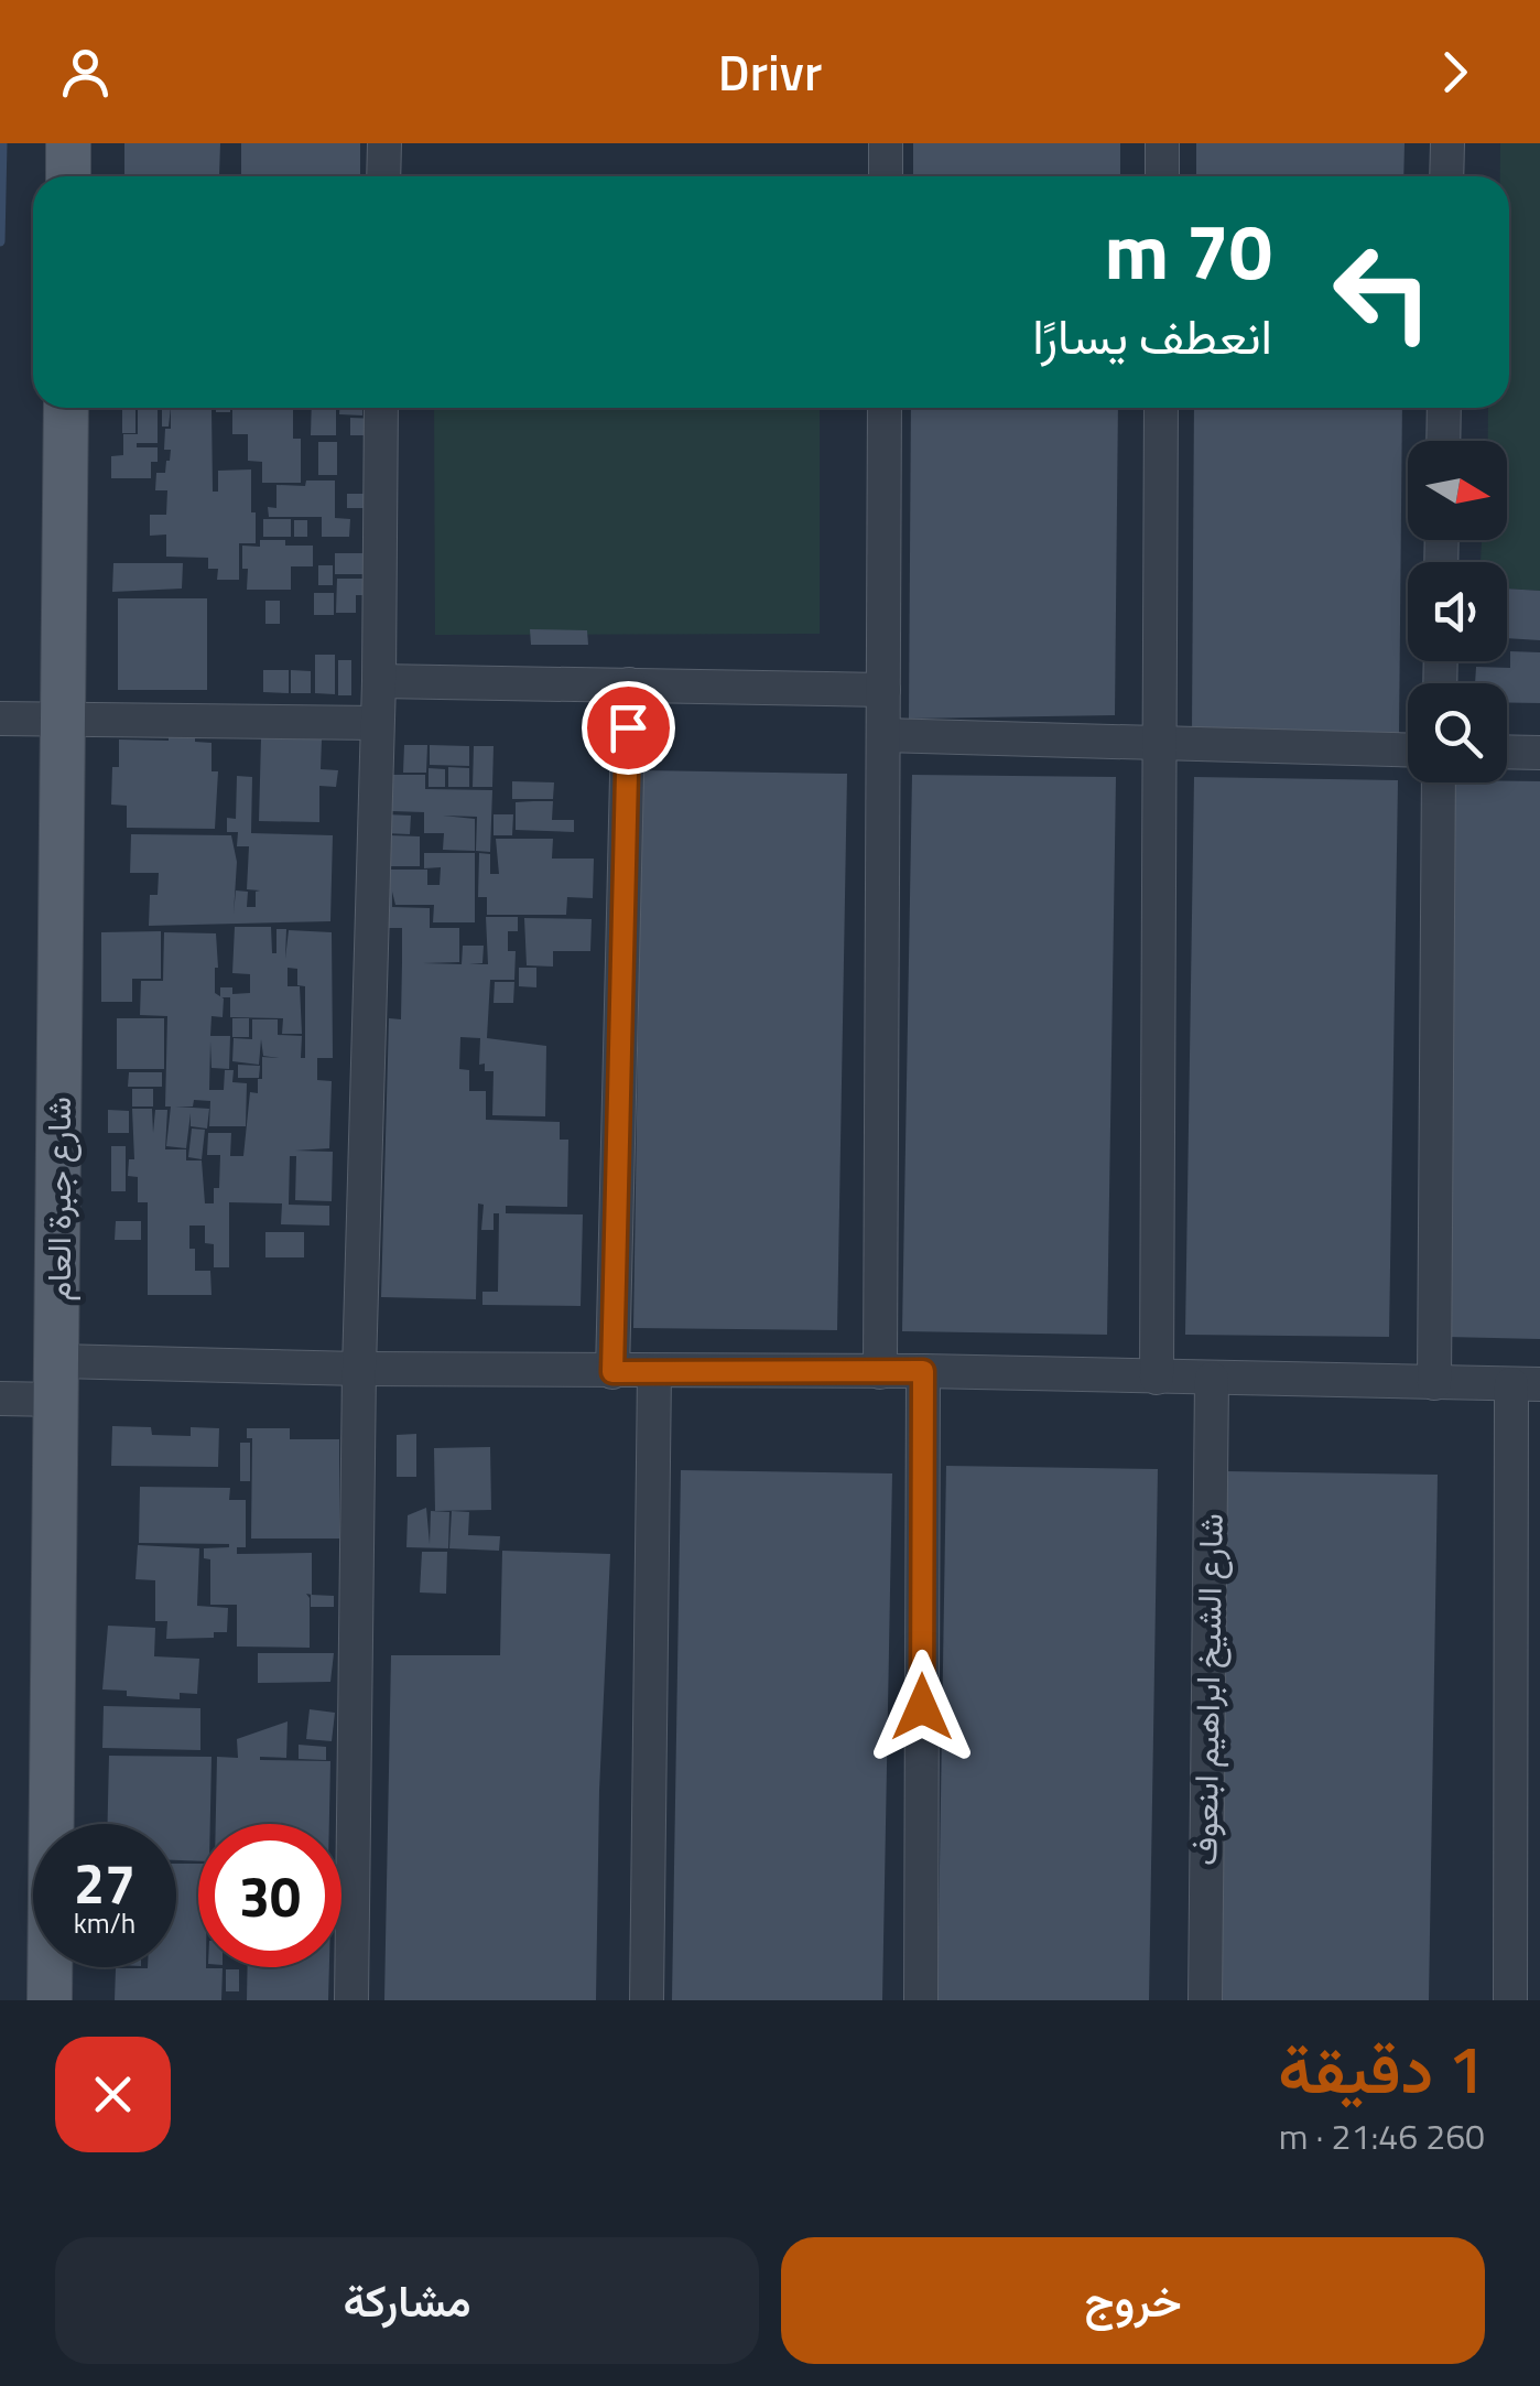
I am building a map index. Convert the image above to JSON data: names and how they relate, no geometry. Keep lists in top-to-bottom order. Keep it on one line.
{"streets":{"main road":["شارع جبرة العام"],"street":["شارع الشيخ ابراهيم ابنعوف"]},"north":"right","page":{"header":"Drivr","turn":["70 m","انعطف يسارًا"],"speed":"27 km/h","limit":"30","heading":["1 دقيقة","260 m · 21:46"],"buttons":["خروج","مشاركة"]}}
